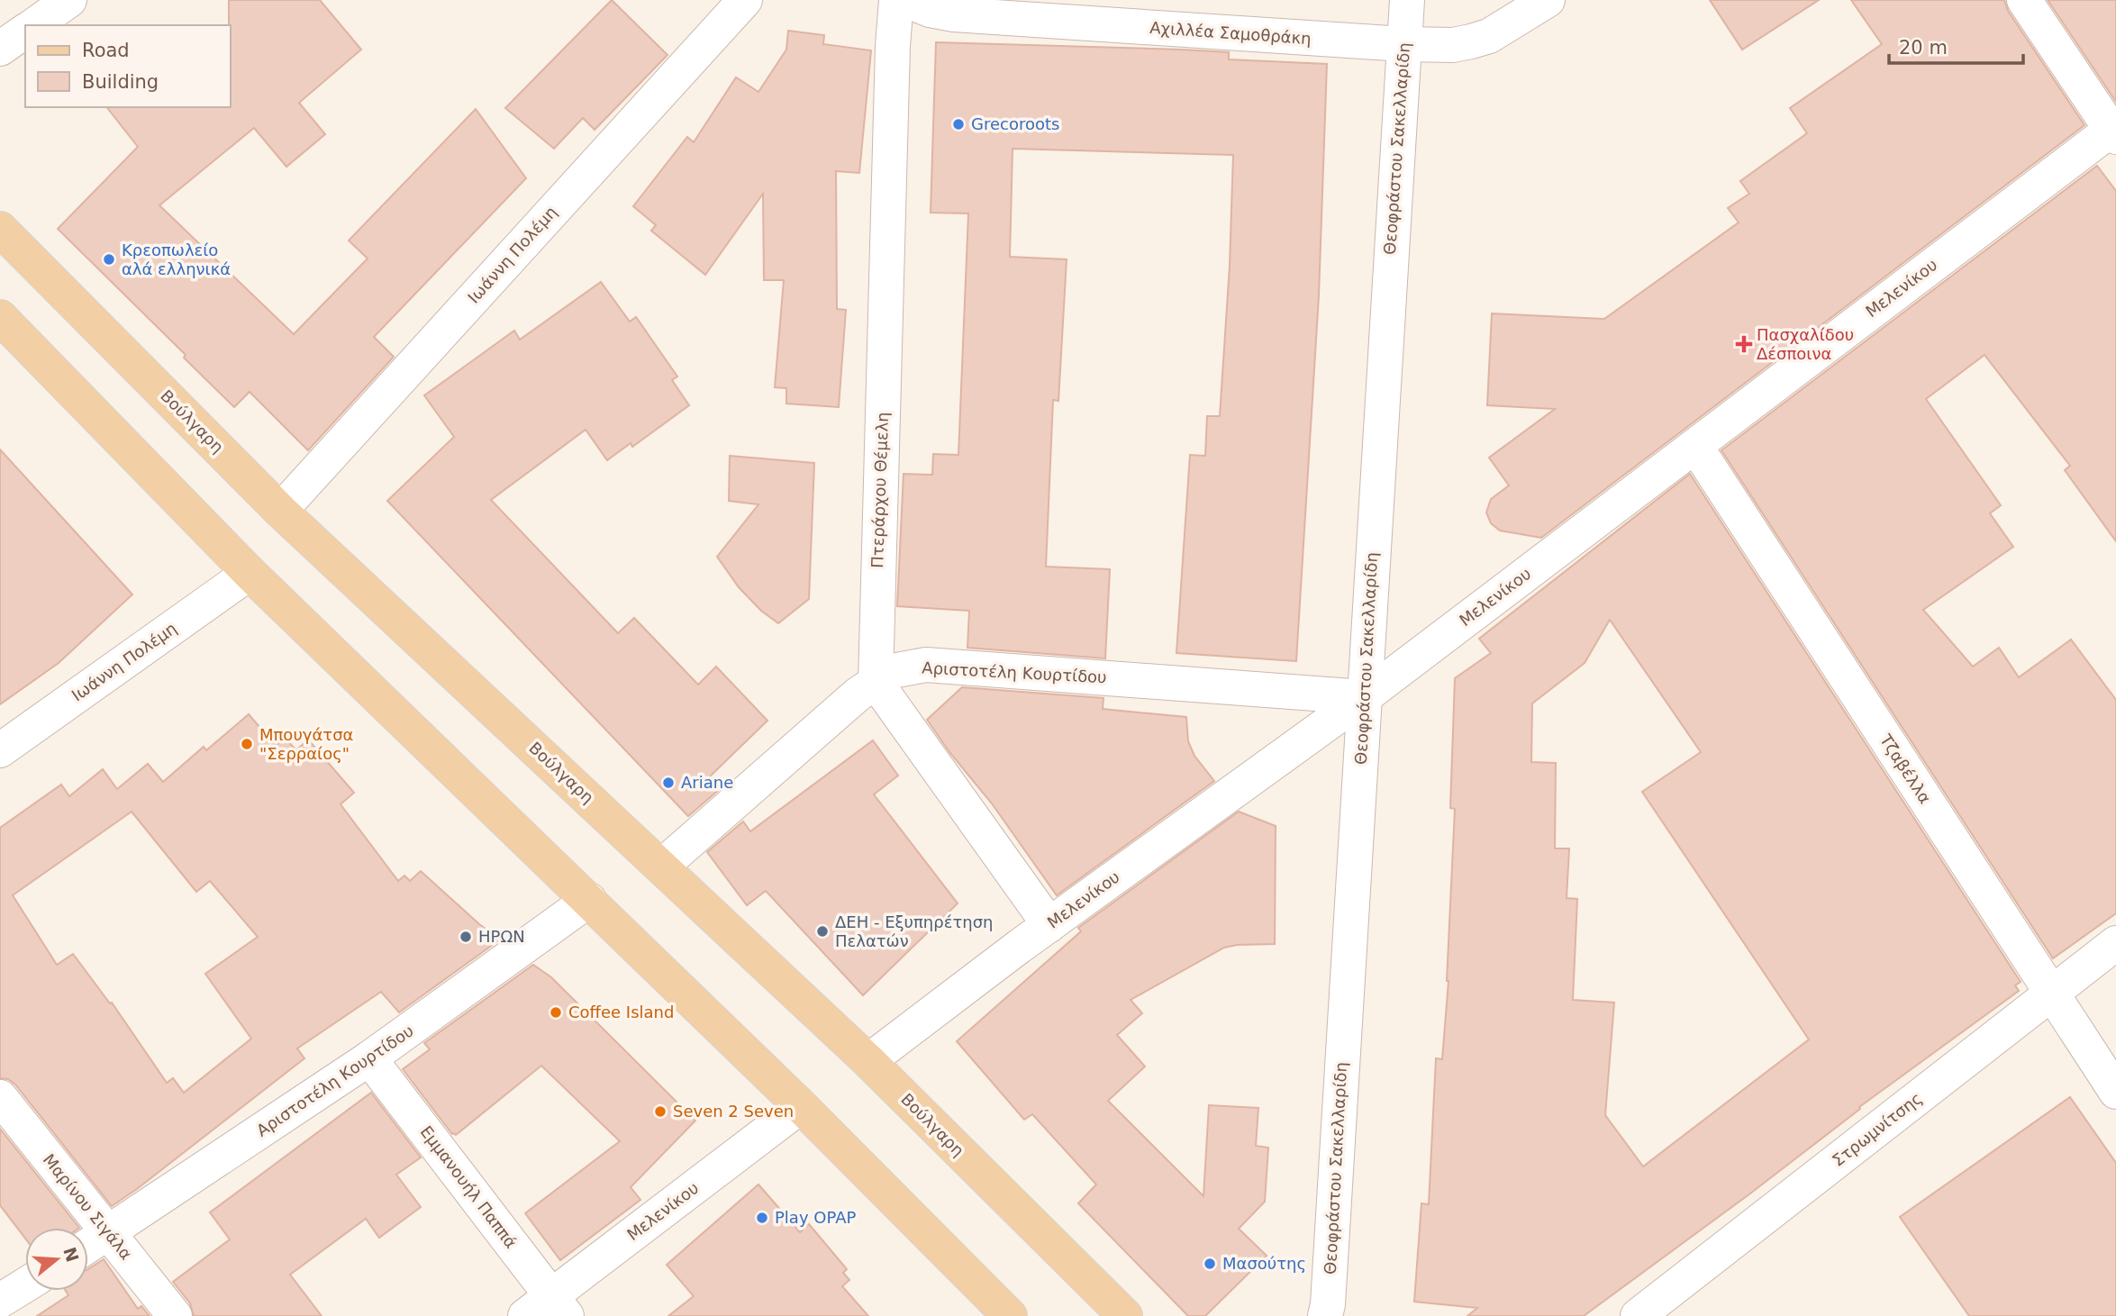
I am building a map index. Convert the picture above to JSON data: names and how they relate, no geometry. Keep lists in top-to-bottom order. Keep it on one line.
{"streets":{"main road":["Βούλγαρη"],"street":["Αχιλλέα Σαμοθράκη","Θεοφράστου Σακελλαρίδη","Ιωάννη Πολέμη","Μελενίκου","Πτεράρχου Θέμελη","Αριστοτέλη Κουρτίδου","Τζαβέλλα","Στρωμνίτσης","Εμμανουήλ Παππά","Μαρίνου Σιγάλα"]},"crossings":[["Αχιλλέα Σαμοθράκη","Θεοφράστου Σακελλαρίδη"],["Θεοφράστου Σακελλαρίδη","Μελενίκου"],["Θεοφράστου Σακελλαρίδη","Αριστοτέλη Κουρτίδου"],["Ιωάννη Πολέμη","Βούλγαρη"],["Μελενίκου","Βούλγαρη"],["Μελενίκου","Αριστοτέλη Κουρτίδου"],["Μελενίκου","Τζαβέλλα"],["Μελενίκου","Εμμανουήλ Παππά"],["Βούλγαρη","Αριστοτέλη Κουρτίδου"],["Πτεράρχου Θέμελη","Αριστοτέλη Κουρτίδου"],["Αριστοτέλη Κουρτίδου","Εμμανουήλ Παππά"],["Αριστοτέλη Κουρτίδου","Μαρίνου Σιγάλα"],["Τζαβέλλα","Στρωμνίτσης"]],"places":{"other":["Grecoroots","Κρεοπωλείο αλά ελληνικά","Μπουγάτσα \"Σερραίος\"","Ariane","ΔΕΗ - Εξυπηρέτηση Πελατών","ΗΡΩΝ","Coffee Island","Seven 2 Seven","Play OPAP","Μασούτης"],"health":["Πασχαλίδου Δέσποινα"]},"legend":["Road","Building"],"scale_bar":"20 m","north":"right"}
